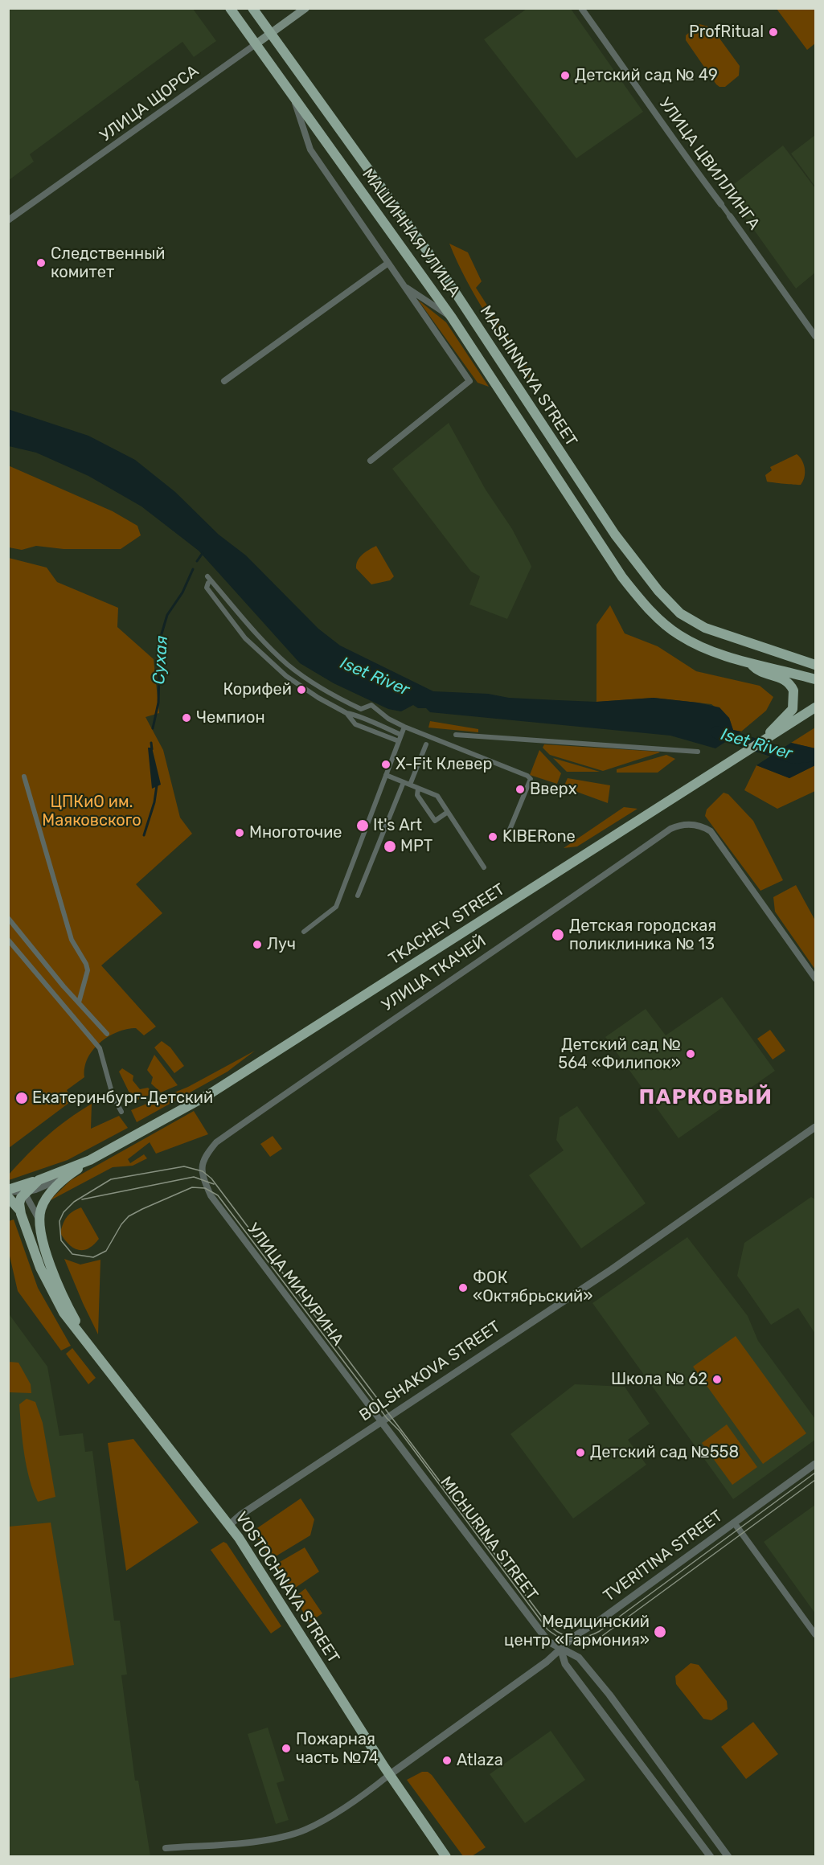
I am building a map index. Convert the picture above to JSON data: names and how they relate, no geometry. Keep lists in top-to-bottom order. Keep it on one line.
{"streets":{"main road":["МАШИННАЯ УЛИЦА","MASHINNAYA STREET","TKACHEY STREET","VOSTOCHNAYA STREET"],"street":["УЛИЦА ЩОРСА","УЛИЦА ЦВИЛЛИНГА","УЛИЦА ТКАЧЕЙ","УЛИЦА МИЧУРИНА","BOLSHAKOVA STREET","MICHURINA STREET","TVERITINA STREET"]},"crossings":[["УЛИЦА ЩОРСА","МАШИННАЯ УЛИЦА"],["МАШИННАЯ УЛИЦА","MASHINNAYA STREET"],["TKACHEY STREET","VOSTOCHNAYA STREET"],["УЛИЦА ТКАЧЕЙ","УЛИЦА МИЧУРИНА"],["УЛИЦА МИЧУРИНА","BOLSHAKOVA STREET"],["УЛИЦА МИЧУРИНА","MICHURINA STREET"],["BOLSHAKOVA STREET","MICHURINA STREET"],["BOLSHAKOVA STREET","VOSTOCHNAYA STREET"],["MICHURINA STREET","TVERITINA STREET"],["TVERITINA STREET","VOSTOCHNAYA STREET"]],"districts":["ПАРКОВЫЙ"],"water":["Сухая","Iset River"],"parks":["ЦПКиО им. Маяковского"],"places":["ProfRitual","Детский сад № 49","Следственный комитет","Корифей","Чемпион","X-Fit Клевер","Вверх","It's Art","Многоточие","KIBERone","МРТ","Детская городская поликлиника № 13","Луч","Детский сад № 564 «Филипок»","Екатеринбург-Детский","ФОК «Октябрьский»","Школа № 62","Детский сад №558","Медицинский центр «Гармония»","Пожарная часть №74","Atlaza"]}
